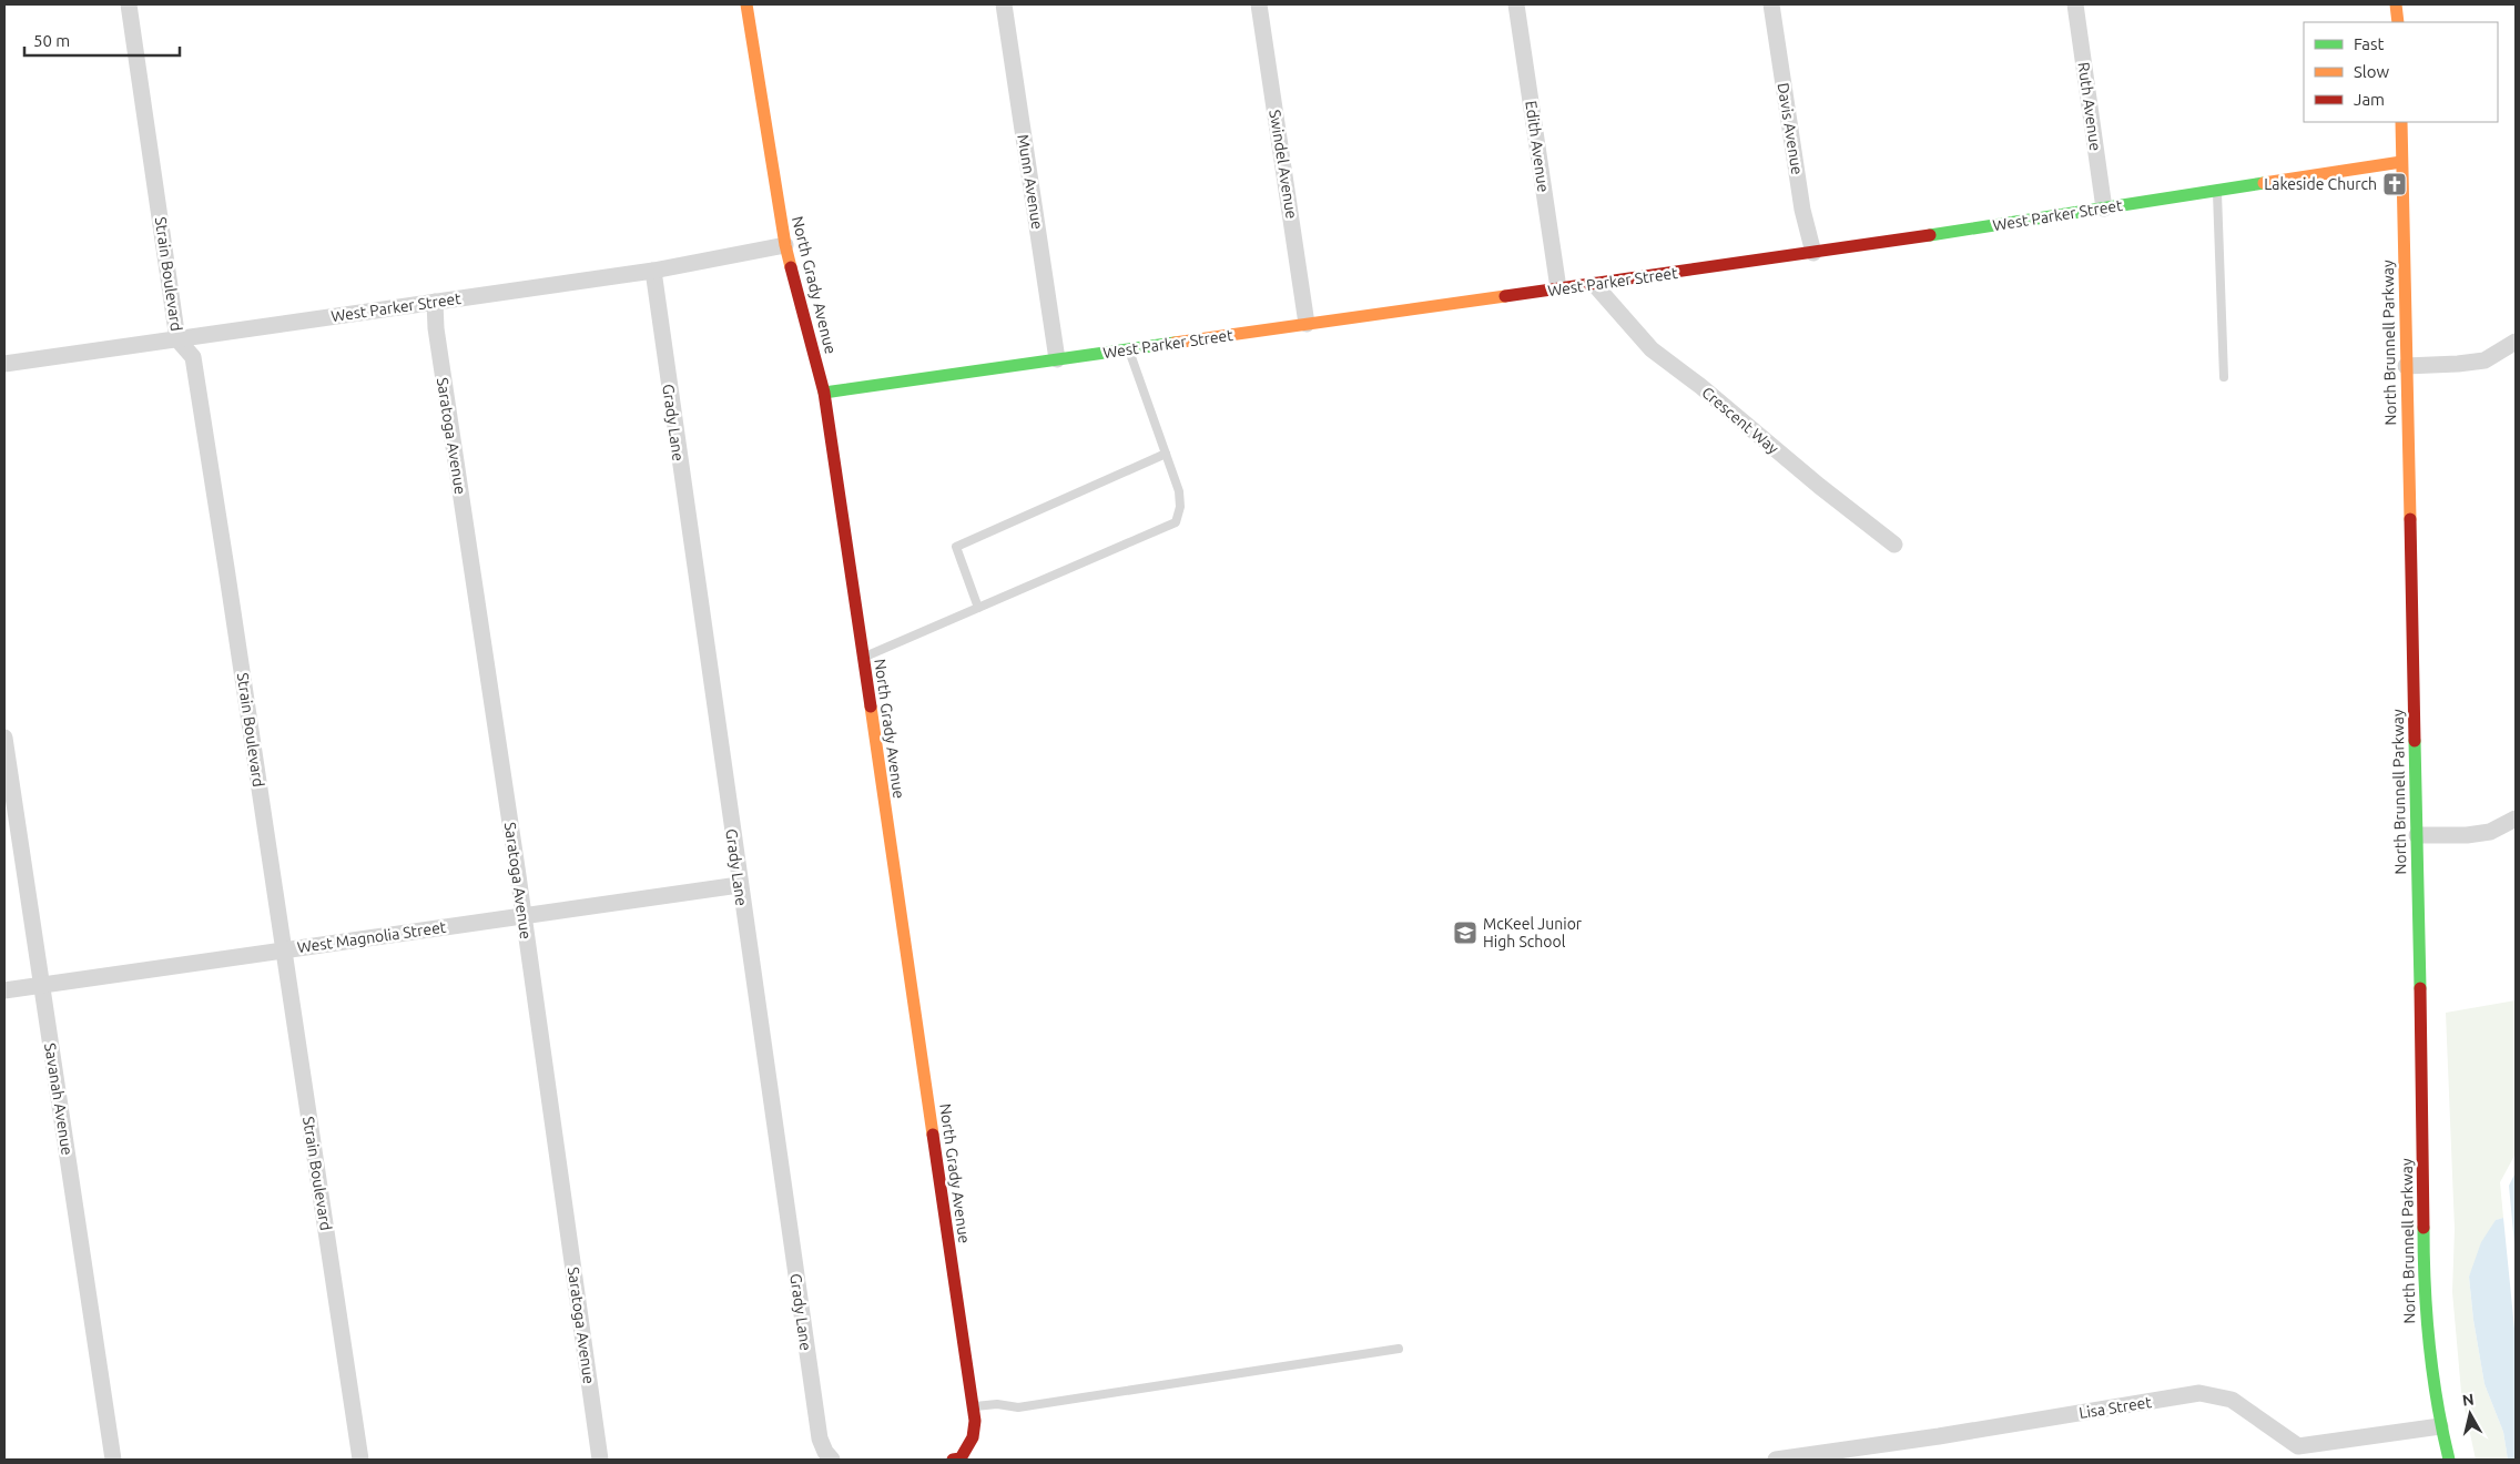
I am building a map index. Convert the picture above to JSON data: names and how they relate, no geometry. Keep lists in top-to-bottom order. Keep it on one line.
{"streets":{"street":["Ruth Avenue","Davis Avenue","Edith Avenue","Swindel Avenue","Munn Avenue","West Parker Street","Strain Boulevard","North Grady Avenue","North Brunnell Parkway","Crescent Way","Grady Lane","Saratoga Avenue","West Magnolia Street","Savanah Avenue","Lisa Street"]},"crossings":[["Ruth Avenue","West Parker Street"],["Davis Avenue","West Parker Street"],["Edith Avenue","West Parker Street"],["Swindel Avenue","West Parker Street"],["Munn Avenue","West Parker Street"],["West Parker Street","Strain Boulevard"],["West Parker Street","North Grady Avenue"],["West Parker Street","North Brunnell Parkway"],["West Parker Street","Crescent Way"],["West Parker Street","Grady Lane"],["West Parker Street","Saratoga Avenue"],["Strain Boulevard","West Magnolia Street"],["North Brunnell Parkway","Lisa Street"],["Grady Lane","West Magnolia Street"],["Saratoga Avenue","West Magnolia Street"],["West Magnolia Street","Savanah Avenue"]],"places":{"church":["Lakeside Church"],"school or university":["McKeel Junior High School"]},"legend":["Fast","Slow","Jam"],"scale_bar":"50 m","north":"top"}
